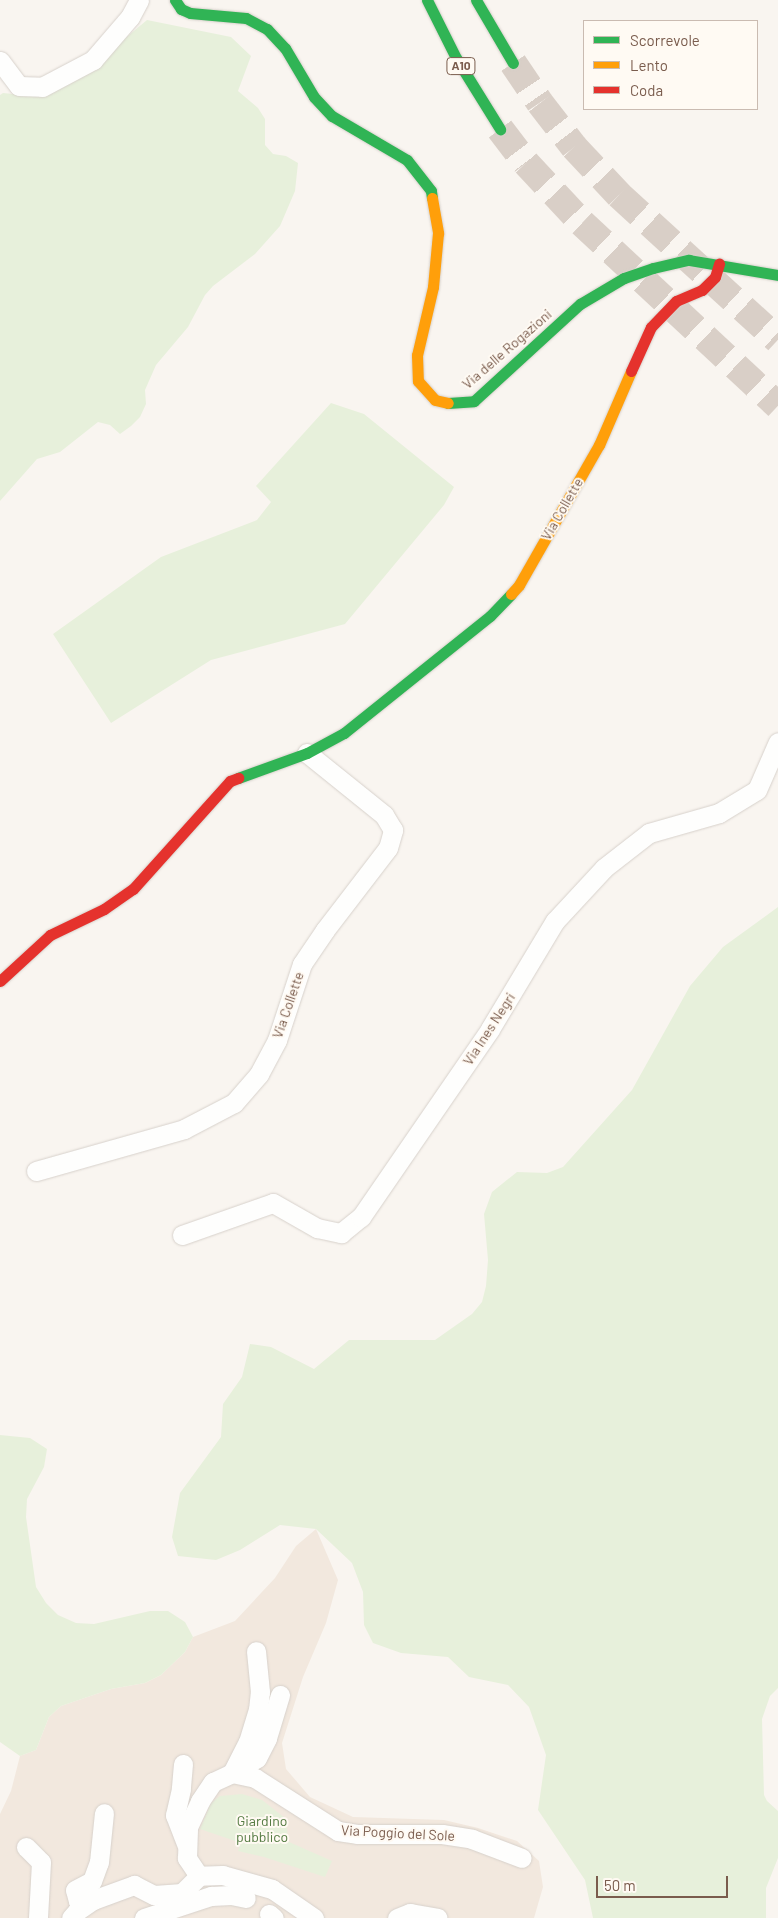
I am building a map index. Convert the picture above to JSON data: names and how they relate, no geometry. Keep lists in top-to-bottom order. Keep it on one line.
{"streets":{"main road":["A10","Via delle Rogazioni","Via Collette"],"street":["Via Ines Negri","Via Poggio del Sole"]},"crossings":[["Via delle Rogazioni","Via Collette"]],"parks":["Giardino pubblico"],"legend":["Scorrevole","Lento","Coda"],"scale_bar":"50 m"}
